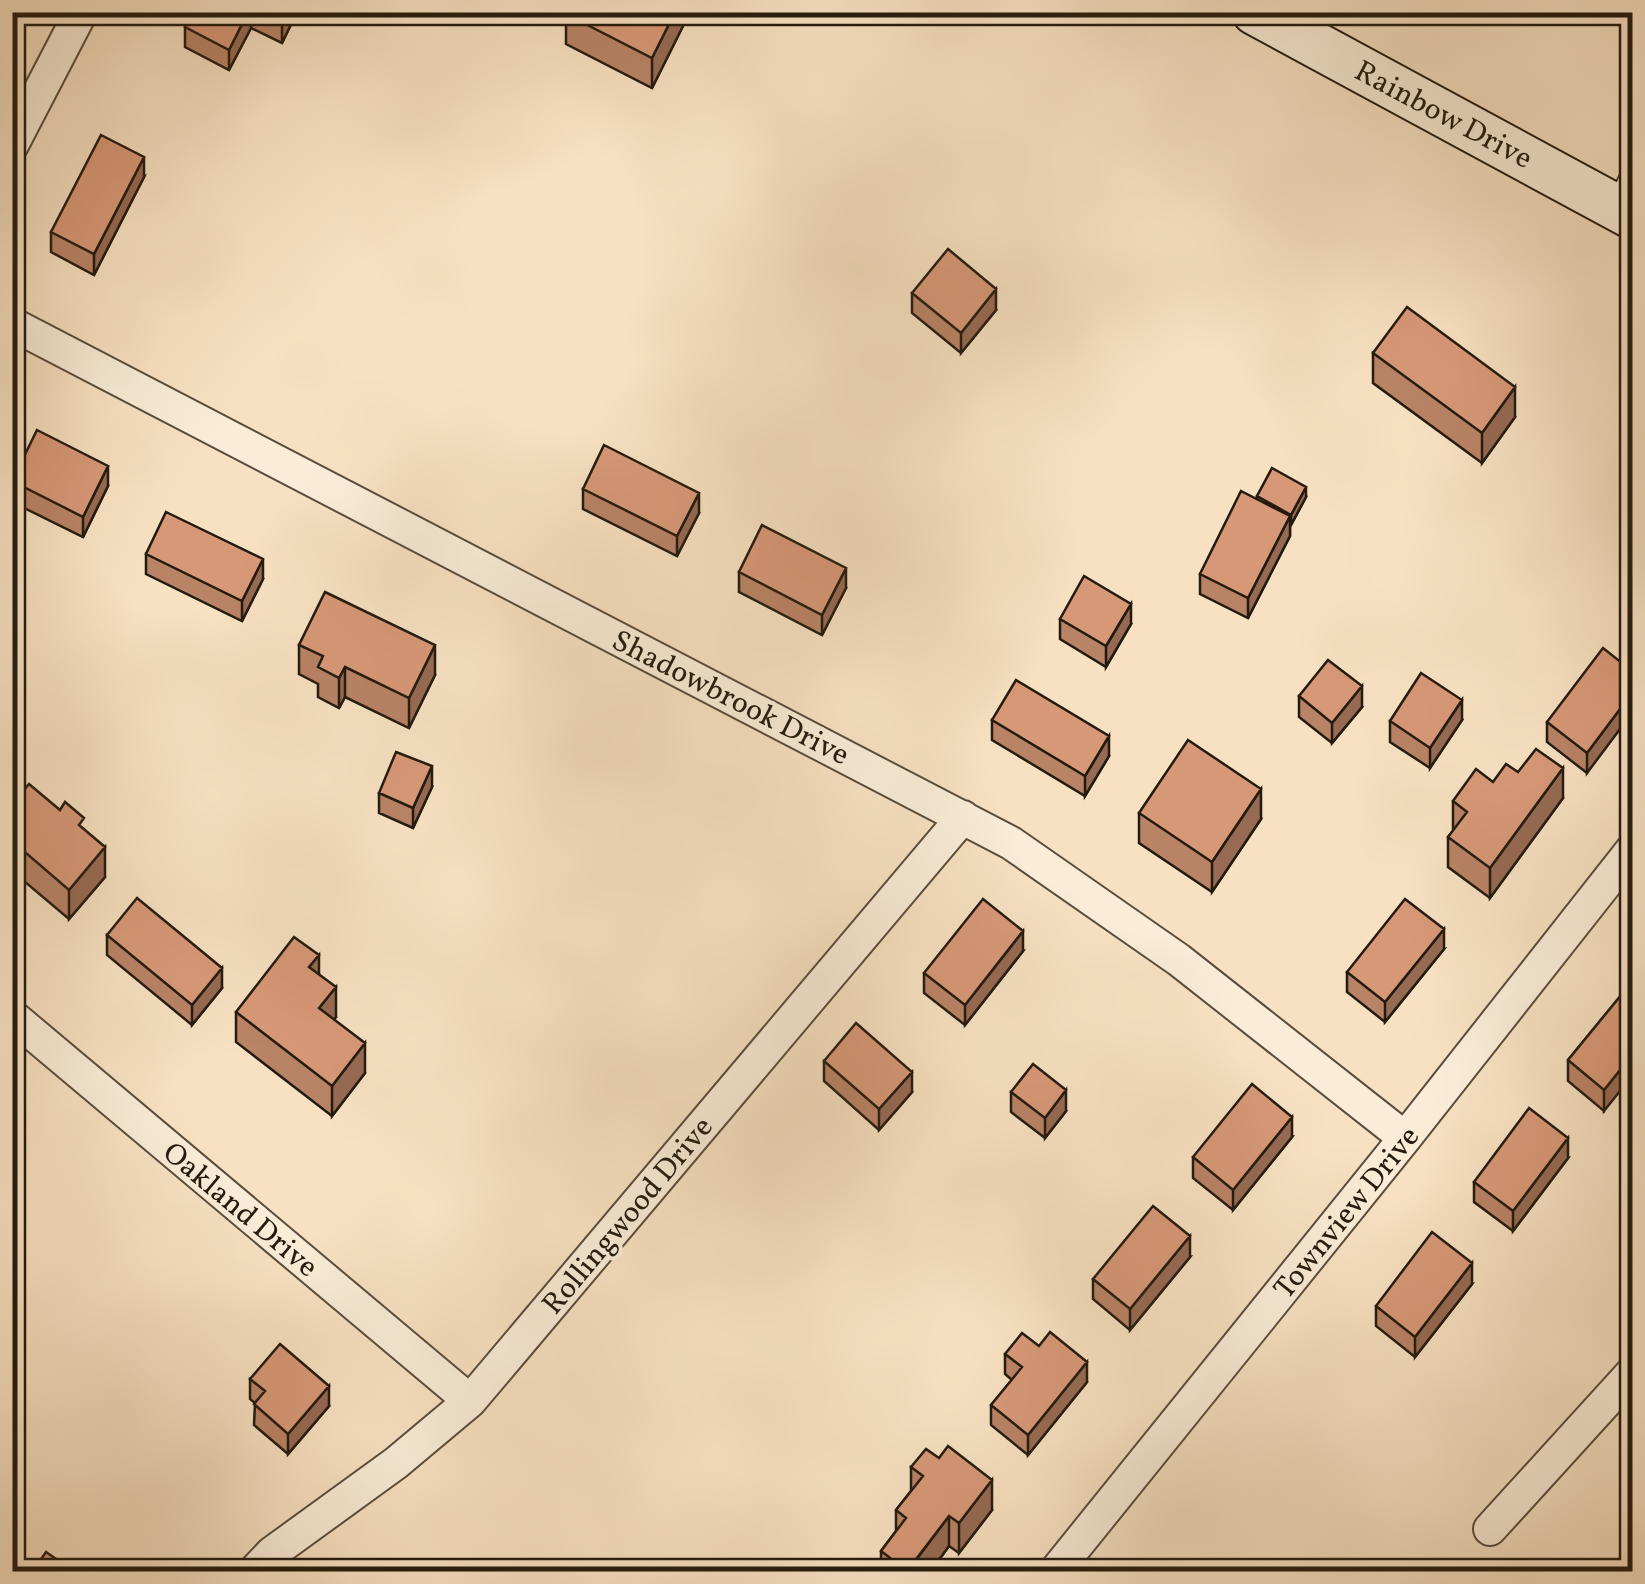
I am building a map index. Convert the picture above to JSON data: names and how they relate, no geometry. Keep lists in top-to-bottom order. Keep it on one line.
{"streets":{"street":["Rainbow Drive","Shadowbrook Drive","Oakland Drive","Townview Drive","Rollingwood Drive"]},"crossings":[["Shadowbrook Drive","Townview Drive"],["Shadowbrook Drive","Rollingwood Drive"],["Oakland Drive","Rollingwood Drive"]]}
